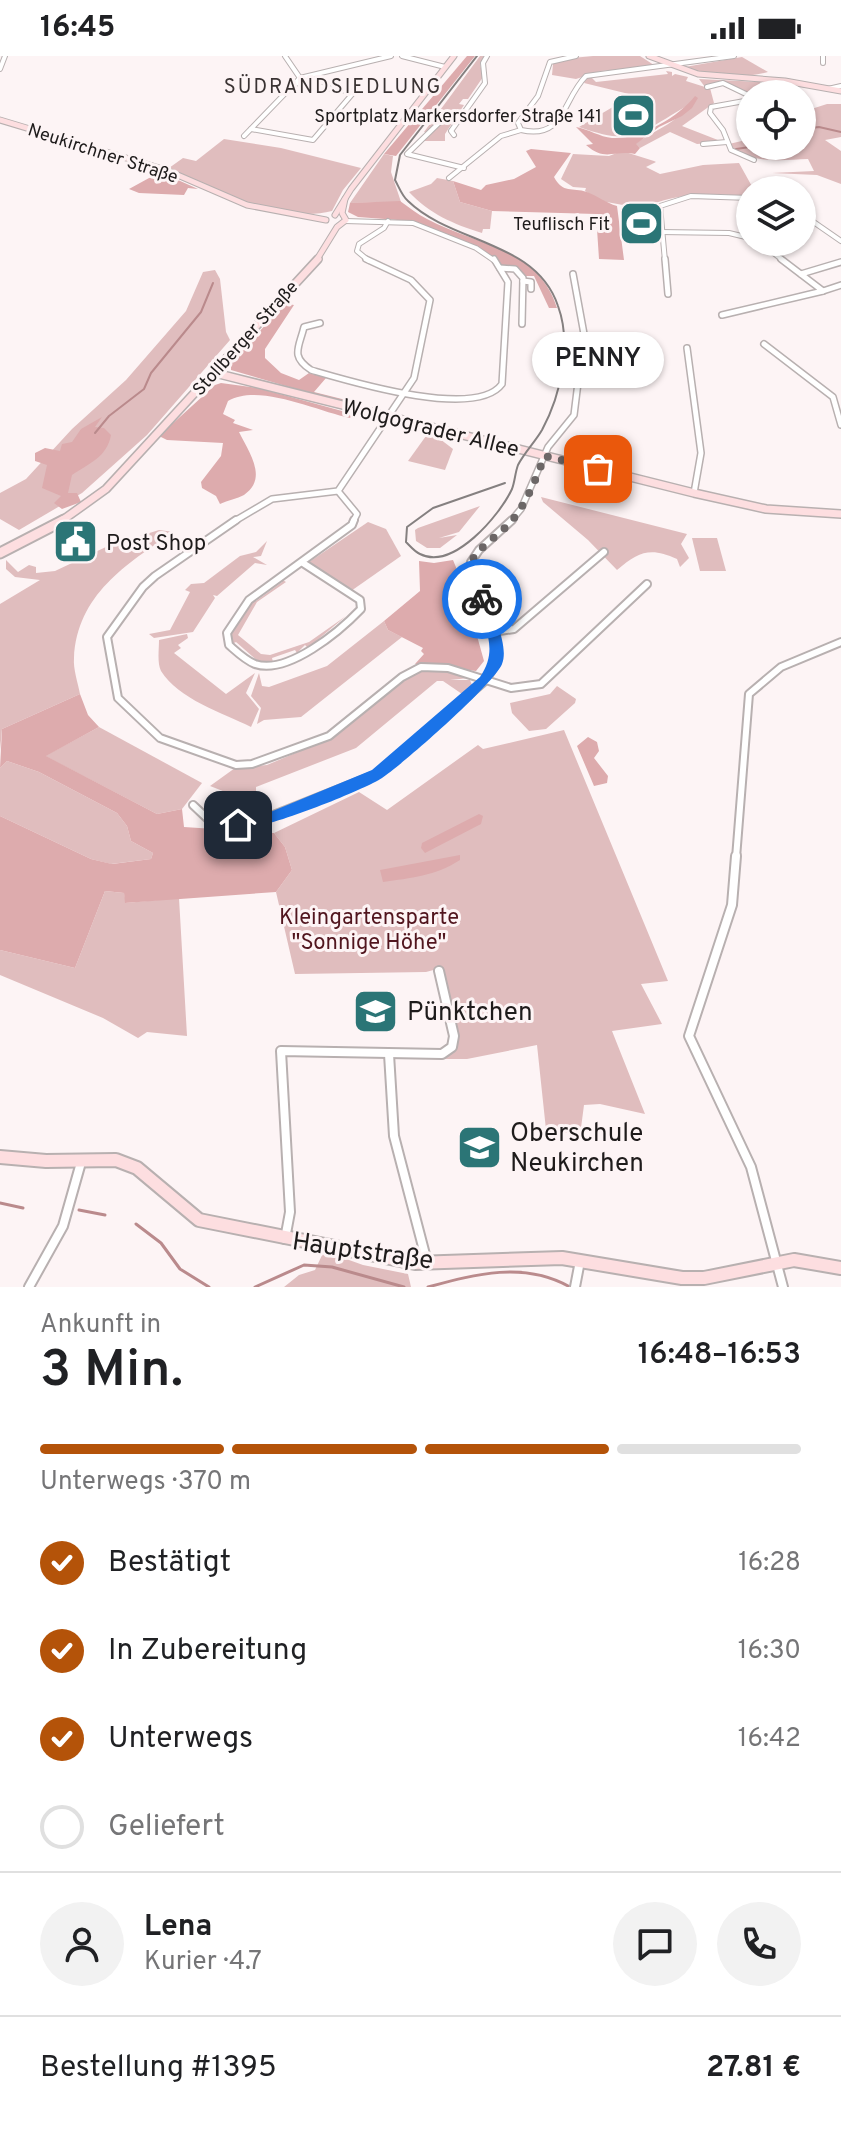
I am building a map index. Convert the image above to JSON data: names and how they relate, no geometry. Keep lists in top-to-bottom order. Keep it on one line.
{"streets":{"main road":["Neukirchner Straße","Stollberger Straße","Wolgograder Allee","Hauptstraße"]},"crossings":[["Neukirchner Straße","Stollberger Straße"],["Stollberger Straße","Wolgograder Allee"]],"districts":["SÜDRANDSIEDLUNG"],"parks":["Kleingartensparte \"Sonnige Höhe\""],"places":{"sports":["Sportplatz Markersdorfer Straße 141","Teuflisch Fit"],"other":["PENNY"],"public building":["Post Shop"],"school or university":["Pünktchen","Oberschule Neukirchen"]},"page":{"status":"16:45","bubble":"PENNY","heading":["3 Min.","Ankunft in","16:48–16:53"],"panel":["Lena","Kurier · 4.7","Bestellung #1395","27.81 €"],"bar":"Unterwegs · 370 m","list":[["Bestätigt","16:28"],["In Zubereitung","16:30"],["Unterwegs","16:42"],"Geliefert"]}}
